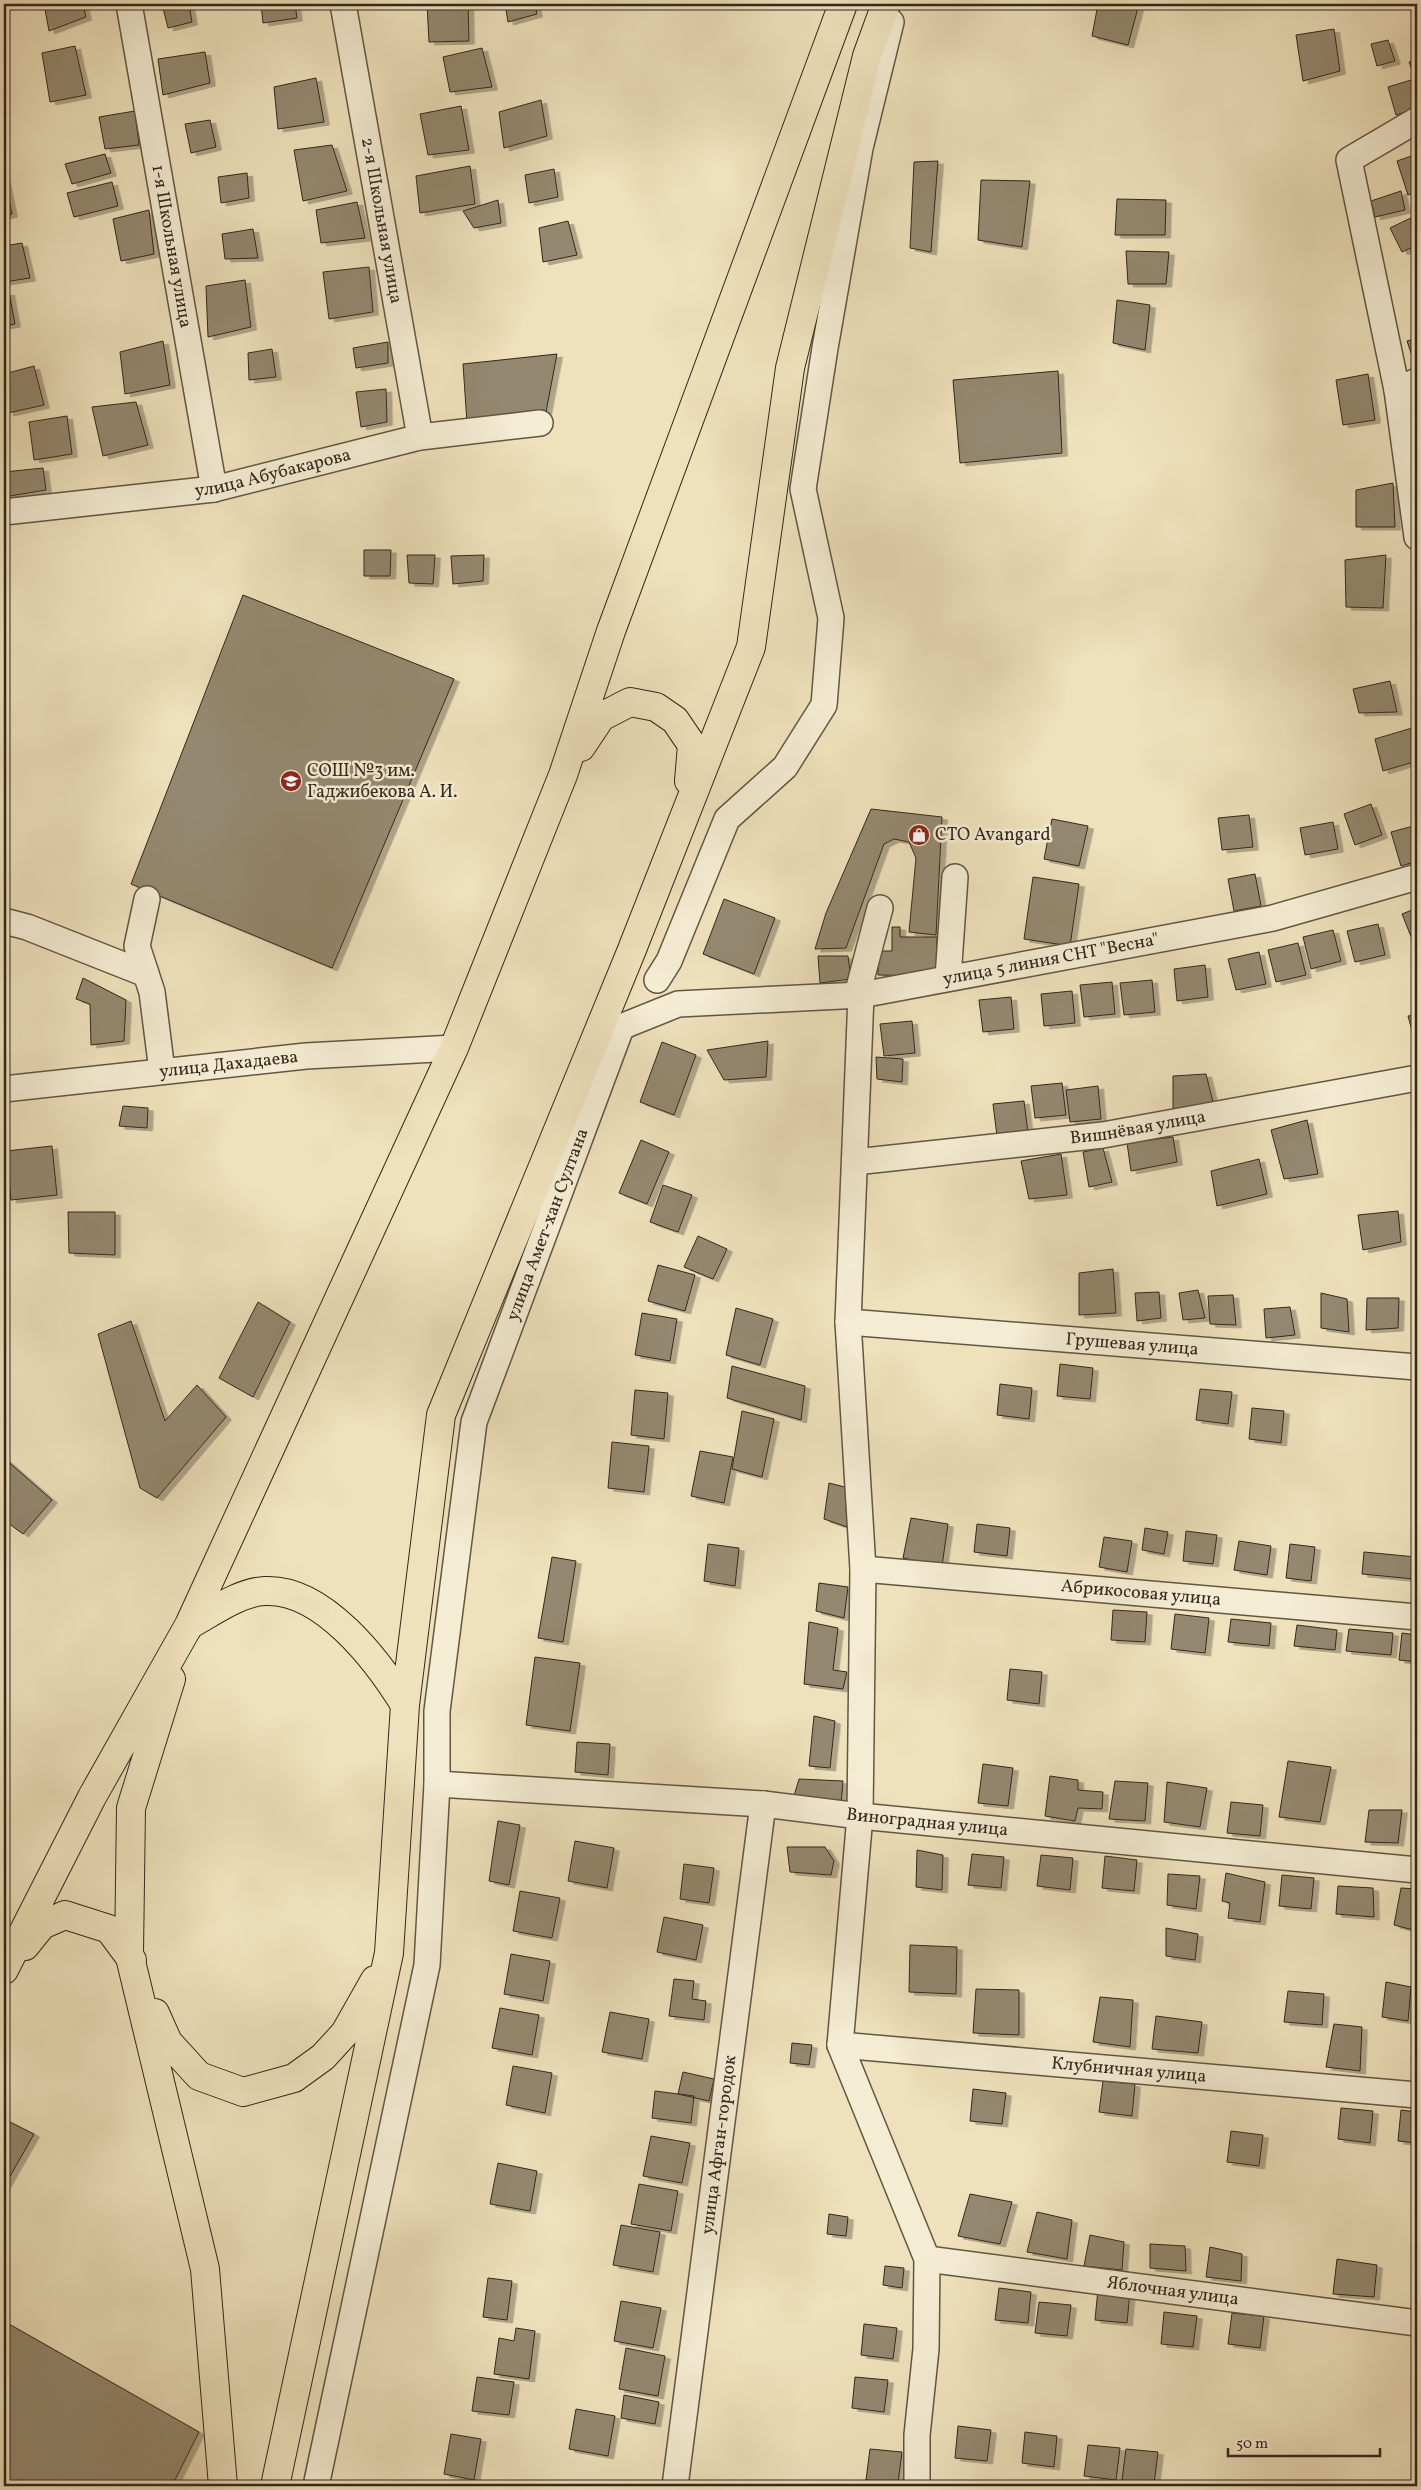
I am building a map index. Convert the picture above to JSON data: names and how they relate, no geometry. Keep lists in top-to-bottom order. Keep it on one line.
{"streets":{"street":["2-я Школьная улица","1-я Школьная улица","улица Абубакарова","улица 5 линия СНТ \"Весна\"","улица Дахадаева","Вишнёвая улица","улица Амет-хан Султана","Грушевая улица","Абрикосовая улица","Виноградная улица","Клубничная улица","улица Афган-городок","Яблочная улица"]},"crossings":[["2-я Школьная улица","улица Абубакарова"],["1-я Школьная улица","улица Абубакарова"],["улица 5 линия СНТ \"Весна\"","улица Амет-хан Султана"],["улица Амет-хан Султана","Виноградная улица"],["Виноградная улица","улица Афган-городок"]],"places":{"school or university":["СОШ №3 им. Гаджибекова А. И."],"shop":["СТО Avangard"]},"scale_bar":"50 m"}
